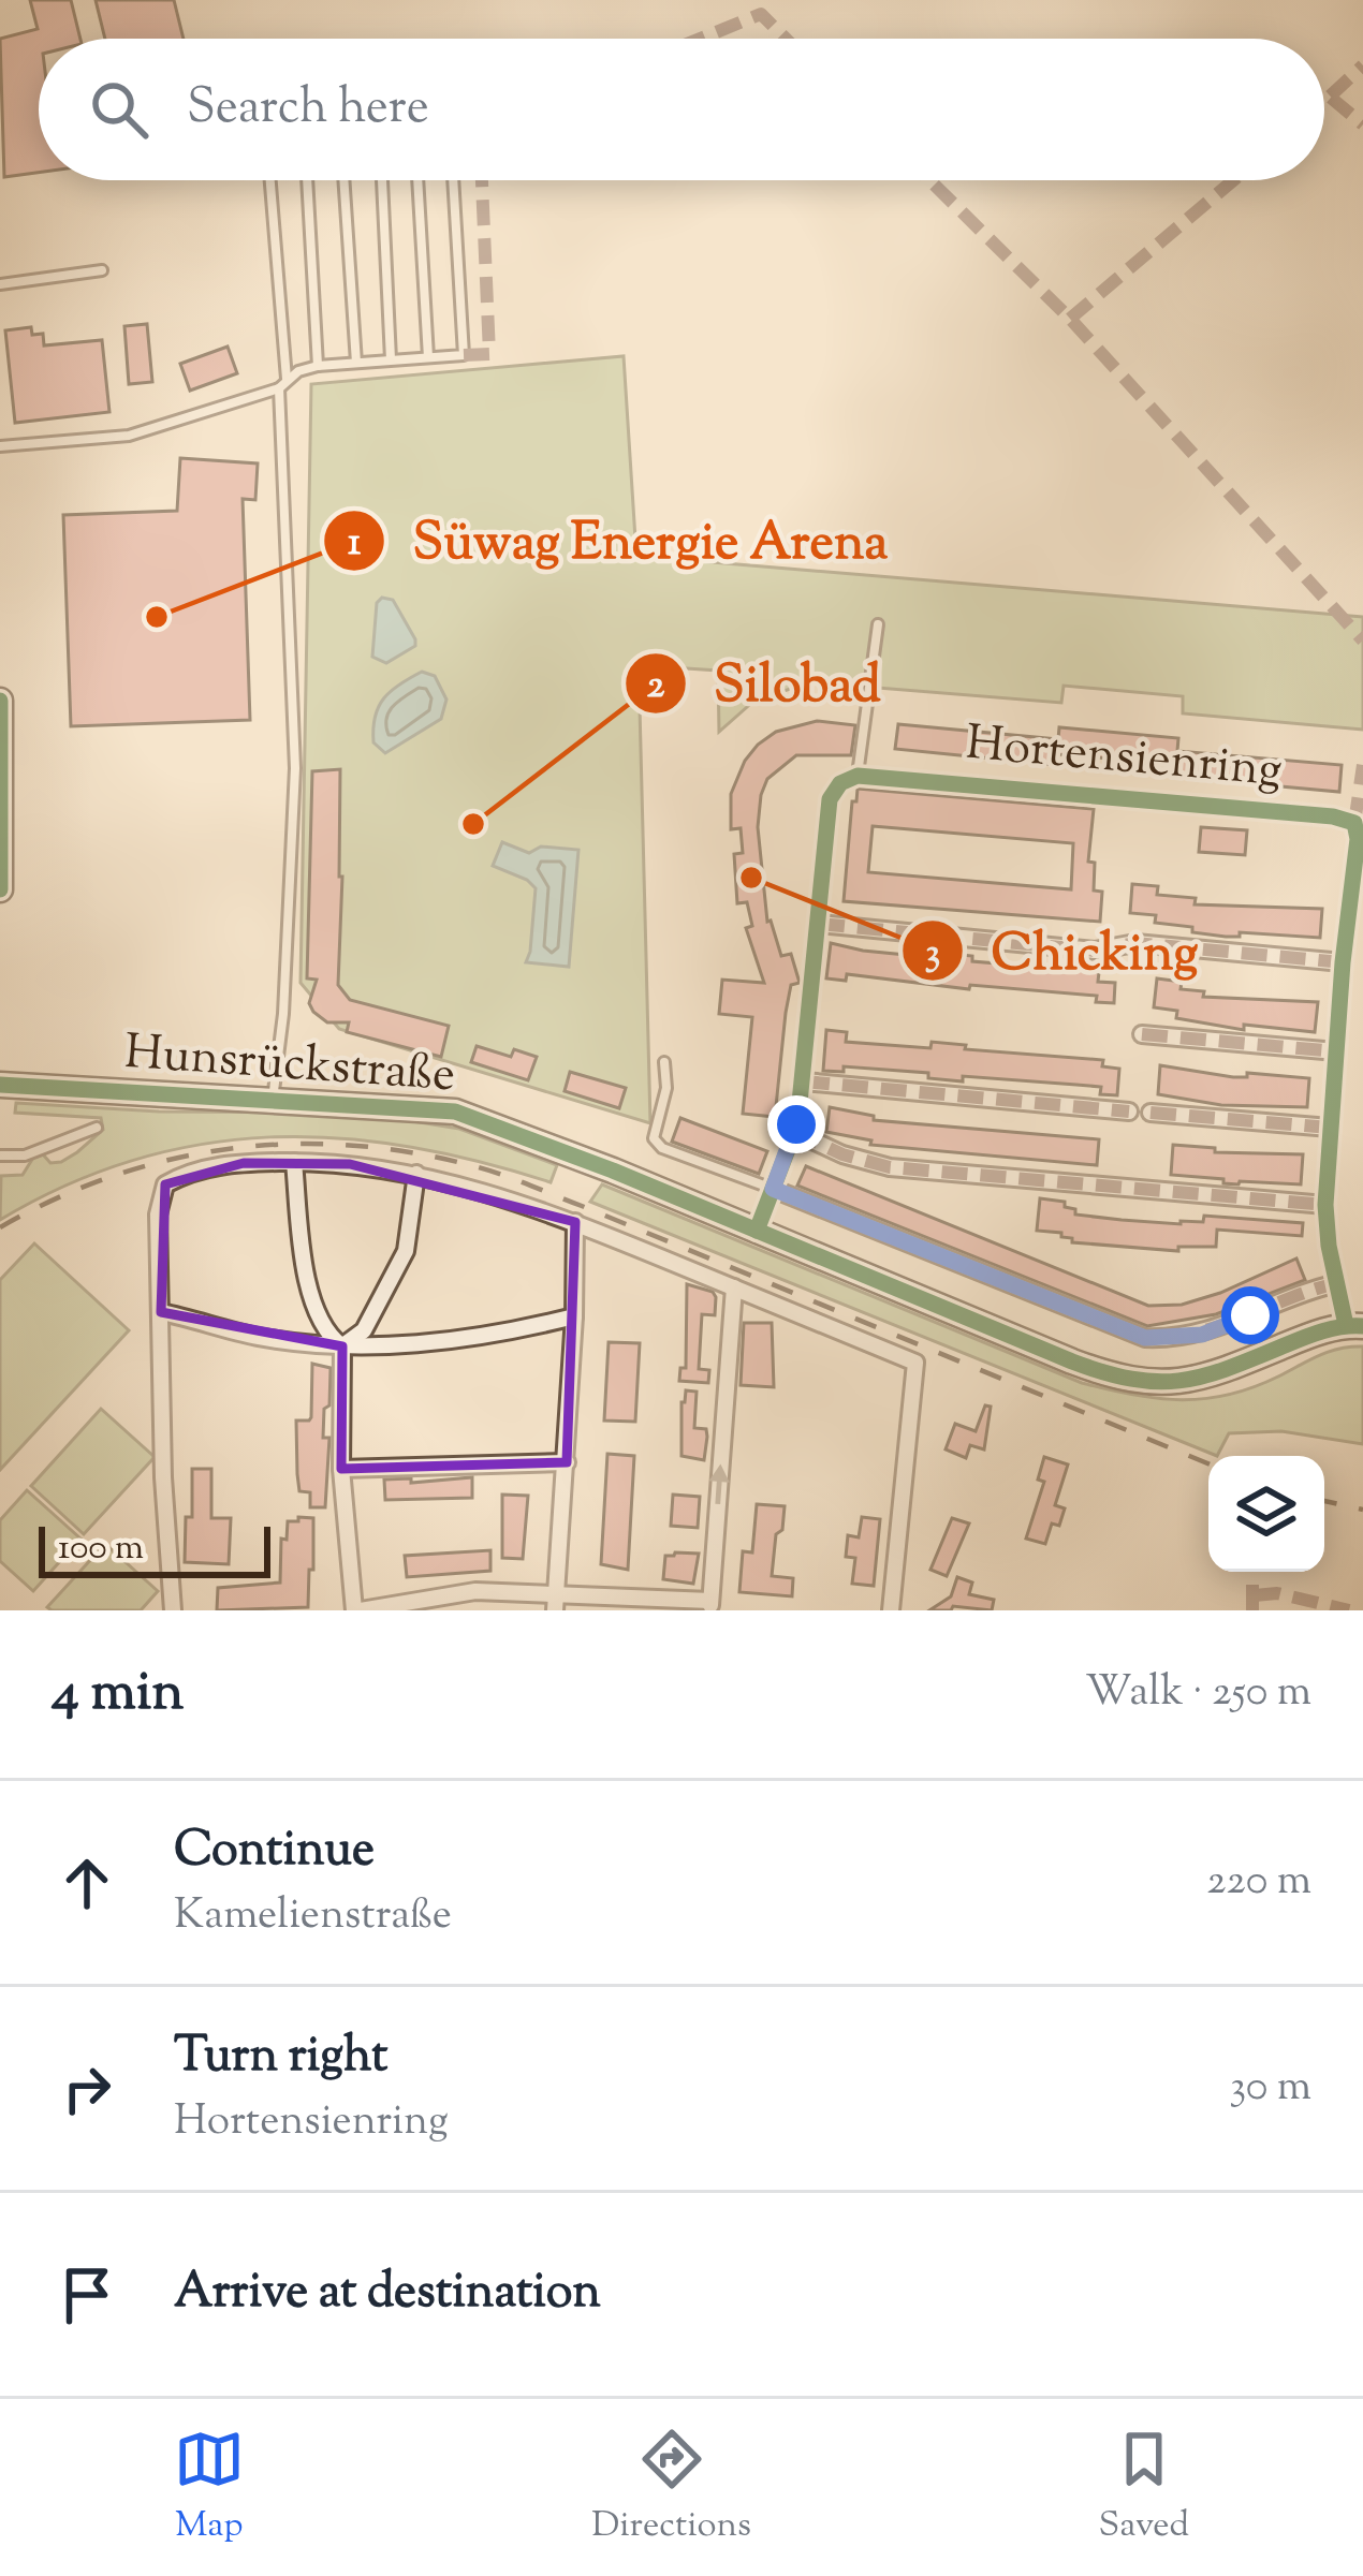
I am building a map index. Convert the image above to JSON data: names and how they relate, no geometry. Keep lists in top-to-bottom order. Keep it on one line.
{"streets":{"main road":["Hunsrückstraße"],"street":["Hortensienring"]},"crossings":[["Hortensienring","Hunsrückstraße"]],"places":["Süwag Energie Arena","Silobad","Chicking"],"scale_bar":"100 m","page":{"search":"Search here","scale":"100 m","heading":["4 min","Walk · 250 m"],"list":[["Continue","Kamelienstraße","220 m"],["Turn right","Hortensienring","30 m"],"Arrive at destination"],"nav":["Map","Directions","Saved"]}}
